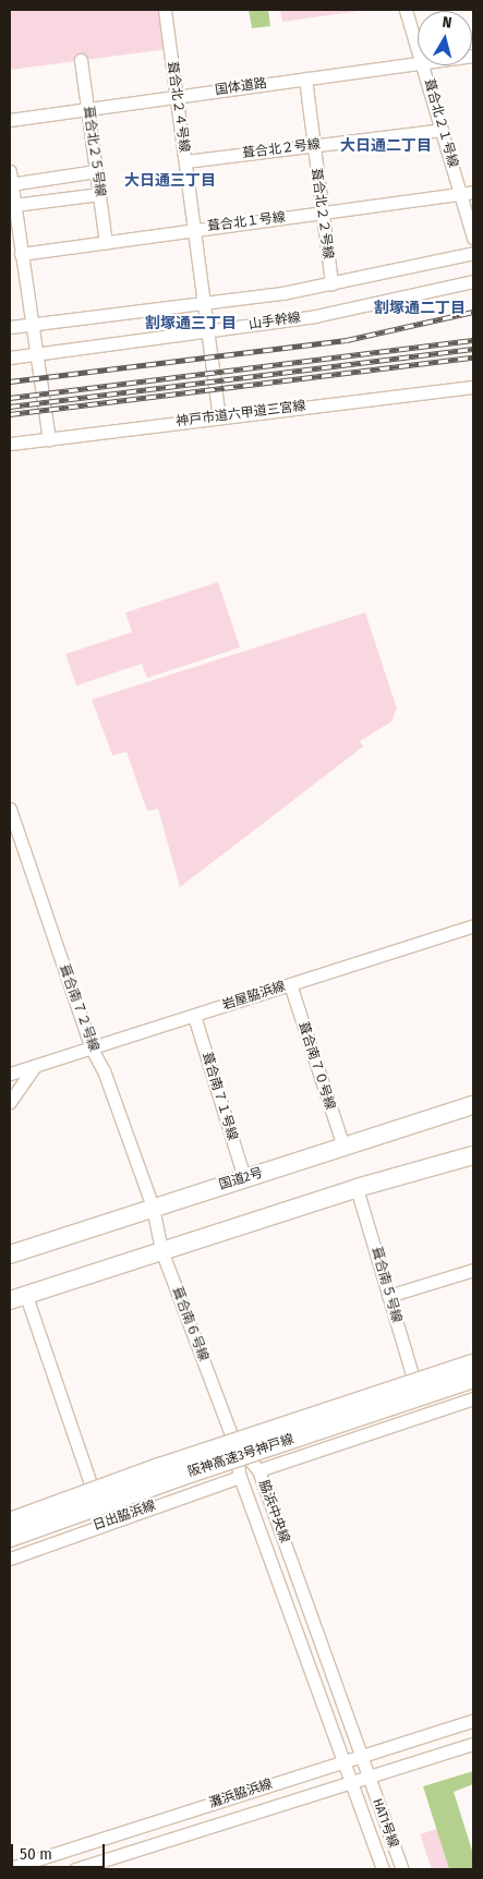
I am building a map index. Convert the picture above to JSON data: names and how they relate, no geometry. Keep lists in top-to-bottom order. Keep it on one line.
{"streets":{"highway":["国道2号","阪神高速3号神戸線"],"street":["国体道路","葺合北２４号線","葺合北２１号線","葺合北２号線","葺合北２５号線","葺合北２２号線","葺合北１号線","山手幹線","神戸市道六甲道三宮線","岩屋脇浜線","葺合南７２号線","葺合南７０号線","葺合南７１号線","葺合南５号線","葺合南６号線","脇浜中央線","日出脇浜線","灘浜脇浜線","HAT1号線"]},"crossings":[["国体道路","葺合北２４号線"],["国体道路","葺合北２５号線"],["国体道路","葺合北２２号線"],["葺合北２４号線","葺合北２号線"],["葺合北２４号線","葺合北１号線"],["葺合北２４号線","山手幹線"],["葺合北２４号線","神戸市道六甲道三宮線"],["葺合北２１号線","葺合北２号線"],["葺合北２１号線","葺合北１号線"],["葺合北２号線","葺合北２２号線"],["葺合北２５号線","葺合北１号線"],["葺合北２２号線","葺合北１号線"],["葺合北２２号線","山手幹線"],["岩屋脇浜線","葺合南７２号線"],["岩屋脇浜線","葺合南７０号線"],["岩屋脇浜線","葺合南７１号線"],["葺合南７２号線","国道2号"],["葺合南７２号線","葺合南６号線"],["葺合南７０号線","国道2号"],["葺合南７１号線","国道2号"],["国道2号","葺合南６号線"],["葺合南６号線","脇浜中央線"],["脇浜中央線","日出脇浜線"],["脇浜中央線","灘浜脇浜線"],["脇浜中央線","HAT1号線"],["灘浜脇浜線","HAT1号線"]],"districts":["大日通二丁目","大日通三丁目","割塚通二丁目","割塚通三丁目"],"scale_bar":"50 m","north":"top"}
